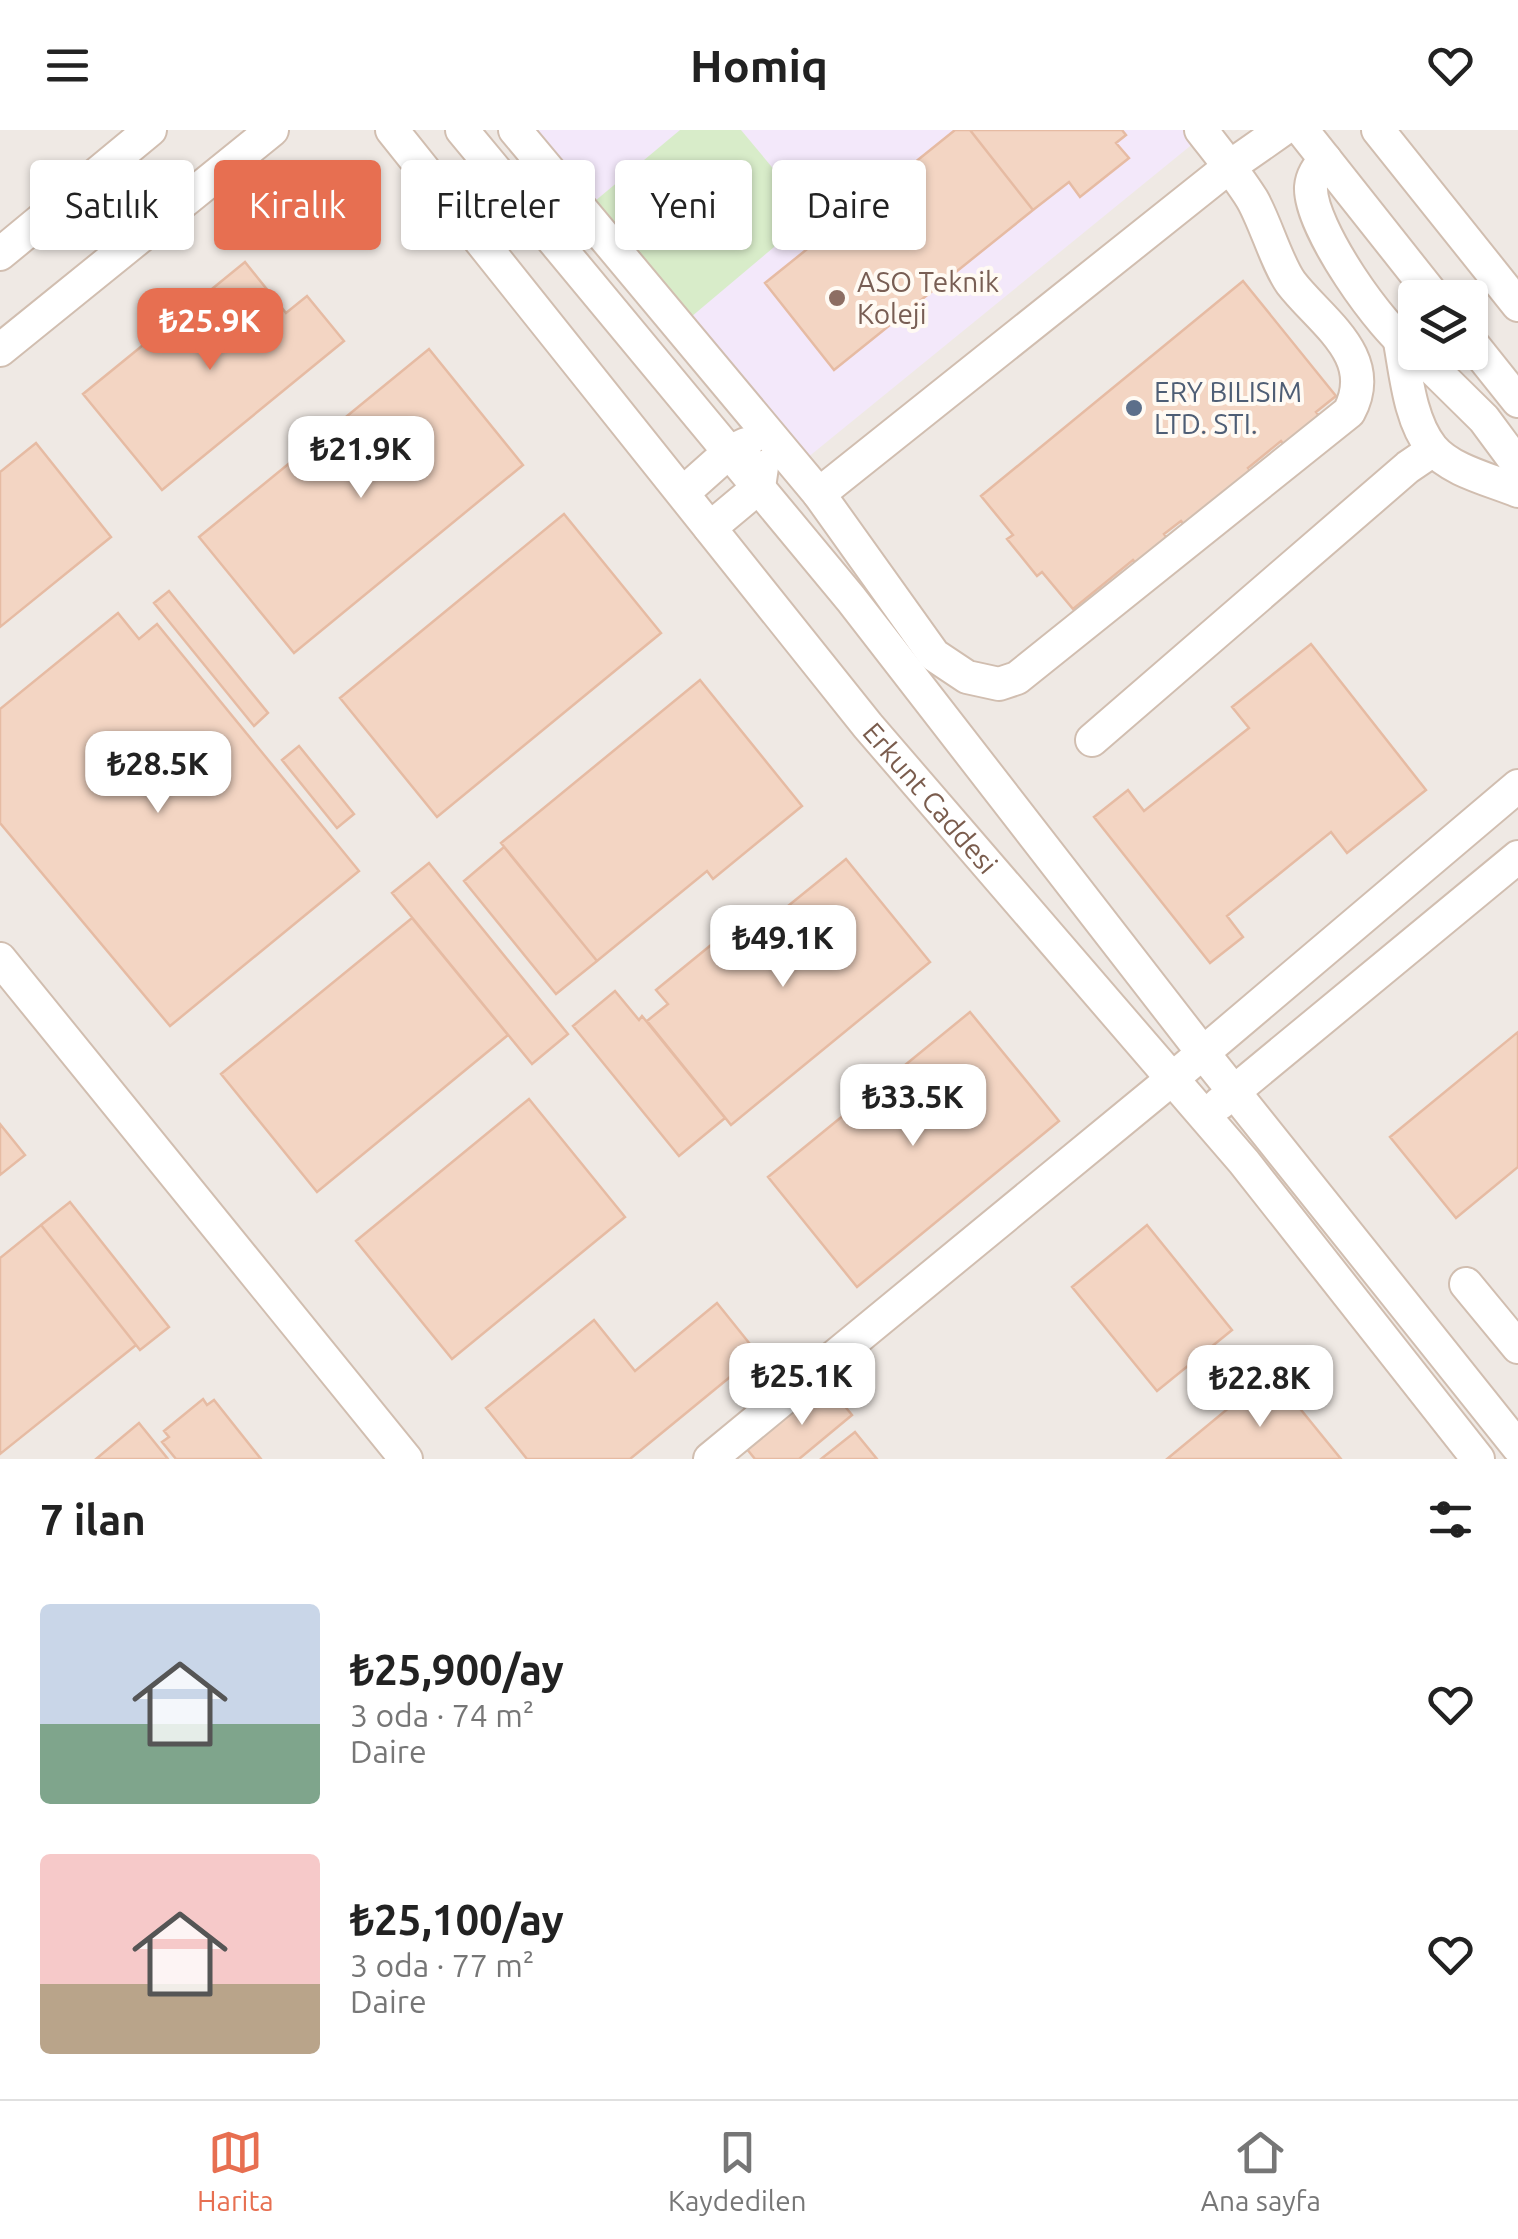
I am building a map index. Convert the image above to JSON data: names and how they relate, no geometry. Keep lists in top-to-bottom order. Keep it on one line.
{"streets":{"street":["Erkunt Caddesi"]},"places":["ASO Teknik Koleji","ERY BILISIM LTD. STI."],"page":{"header":"Homiq","chip":["Satılık","Kiralık","Filtreler","Yeni","Daire"],"price":["₺25.9K","₺21.9K","₺28.5K","₺49.1K","₺33.5K","₺25.1K","₺22.8K"],"heading":"7 ilan","list":[{"name":"₺25,900/ay","note":"3 oda · 74 m² · Daire"},{"name":"₺25,100/ay","note":"3 oda · 77 m² · Daire"}],"tabs":["Harita","Kaydedilen","Ana sayfa"]}}
